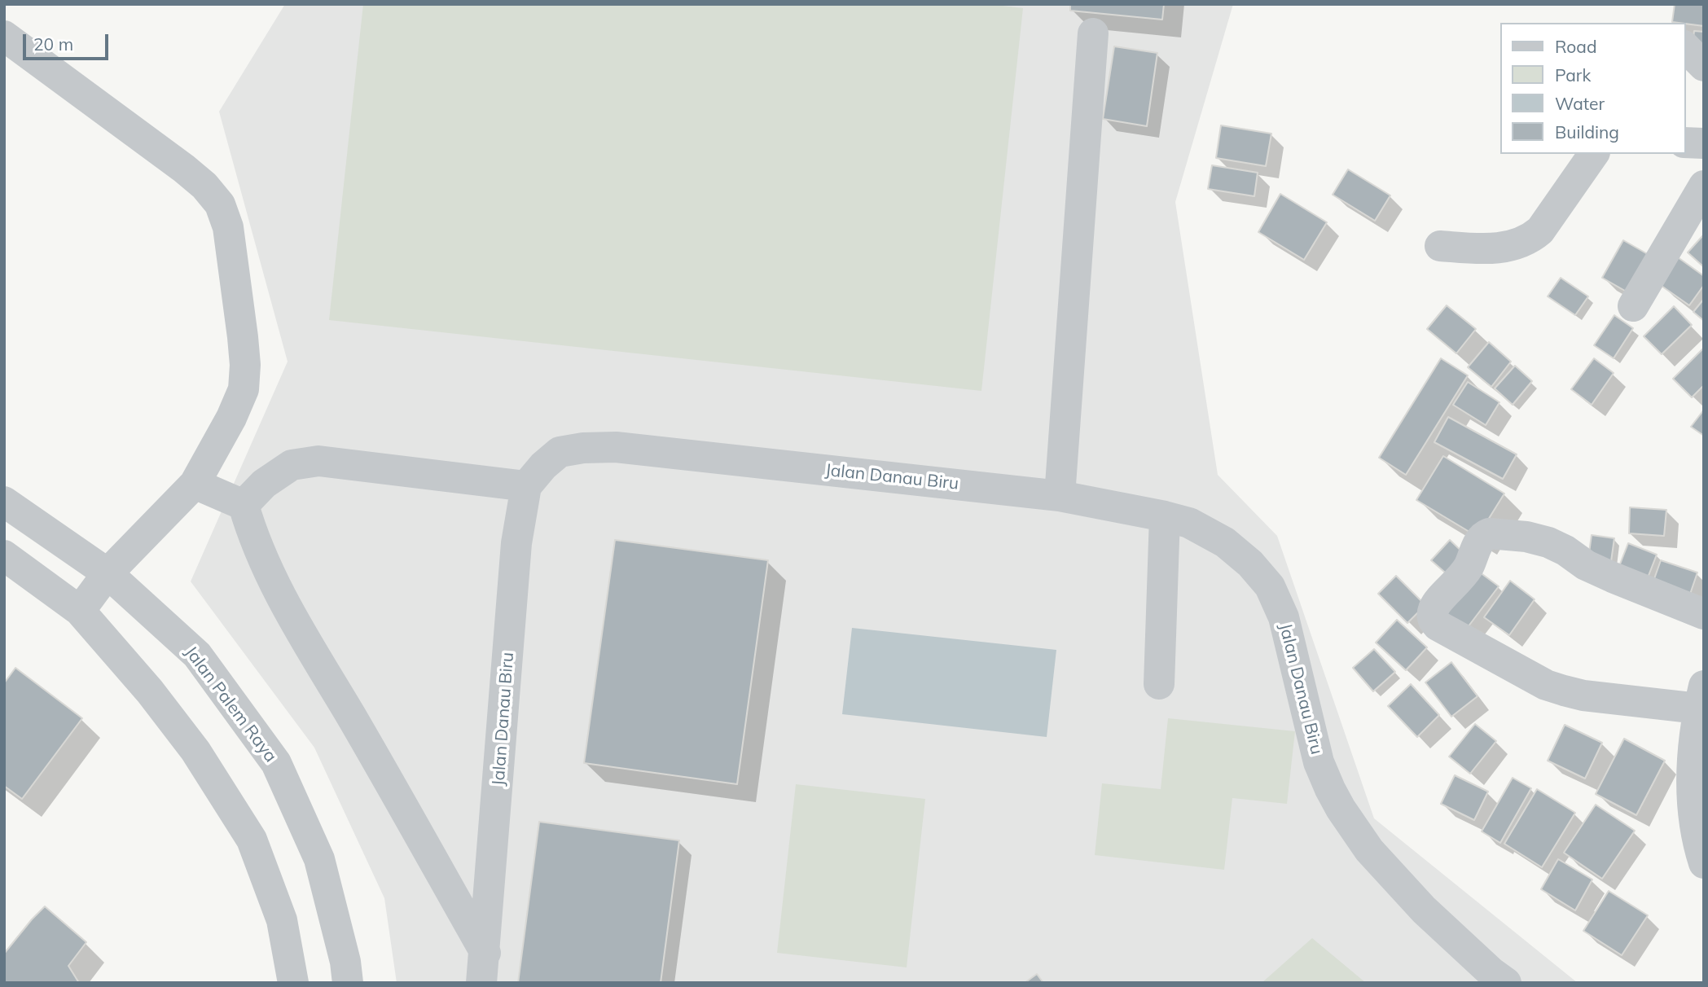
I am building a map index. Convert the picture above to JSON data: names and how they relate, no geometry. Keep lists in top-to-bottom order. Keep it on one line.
{"streets":{"street":["Jalan Danau Biru","Jalan Palem Raya"]},"legend":["Road","Park","Water","Building"],"scale_bar":"20 m"}
